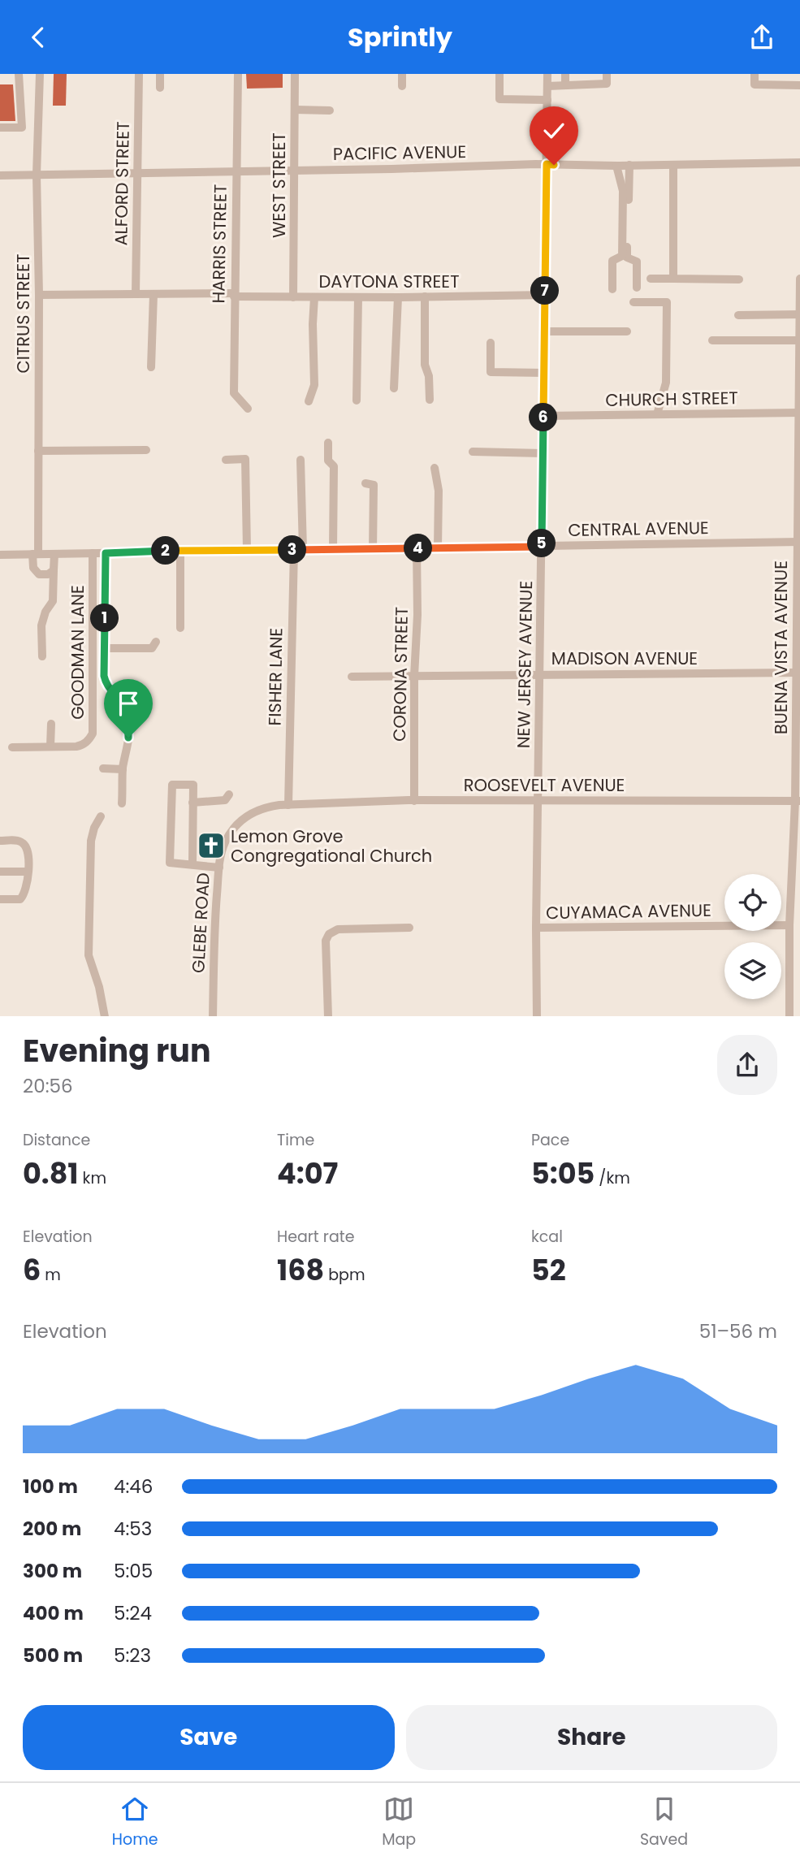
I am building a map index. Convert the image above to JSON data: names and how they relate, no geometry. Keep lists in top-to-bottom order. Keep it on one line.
{"streets":{"street":["PACIFIC AVENUE","ALFORD STREET","WEST STREET","HARRIS STREET","DAYTONA STREET","CITRUS STREET","CHURCH STREET","CENTRAL AVENUE","BUENA VISTA AVENUE","GOODMAN LANE","MADISON AVENUE","NEW JERSEY AVENUE","CORONA STREET","FISHER LANE","ROOSEVELT AVENUE","CUYAMACA AVENUE","GLEBE ROAD"]},"crossings":[["PACIFIC AVENUE","ALFORD STREET"],["PACIFIC AVENUE","WEST STREET"],["PACIFIC AVENUE","HARRIS STREET"],["PACIFIC AVENUE","CITRUS STREET"],["PACIFIC AVENUE","NEW JERSEY AVENUE"],["ALFORD STREET","DAYTONA STREET"],["WEST STREET","DAYTONA STREET"],["HARRIS STREET","DAYTONA STREET"],["DAYTONA STREET","CITRUS STREET"],["DAYTONA STREET","NEW JERSEY AVENUE"],["CITRUS STREET","CENTRAL AVENUE"],["CHURCH STREET","BUENA VISTA AVENUE"],["CHURCH STREET","NEW JERSEY AVENUE"],["CENTRAL AVENUE","BUENA VISTA AVENUE"],["CENTRAL AVENUE","GOODMAN LANE"],["CENTRAL AVENUE","NEW JERSEY AVENUE"],["CENTRAL AVENUE","CORONA STREET"],["CENTRAL AVENUE","FISHER LANE"],["BUENA VISTA AVENUE","MADISON AVENUE"],["BUENA VISTA AVENUE","ROOSEVELT AVENUE"],["BUENA VISTA AVENUE","CUYAMACA AVENUE"],["MADISON AVENUE","NEW JERSEY AVENUE"],["MADISON AVENUE","CORONA STREET"],["NEW JERSEY AVENUE","ROOSEVELT AVENUE"],["NEW JERSEY AVENUE","CUYAMACA AVENUE"],["CORONA STREET","ROOSEVELT AVENUE"],["FISHER LANE","ROOSEVELT AVENUE"],["FISHER LANE","GLEBE ROAD"],["ROOSEVELT AVENUE","GLEBE ROAD"]],"places":{"church":["Lemon Grove Congregational Church"]},"page":{"header":"Sprintly","pins":["7","6","5","4","3","2","1"],"heading":["Evening run","20:56"],"stats":[["Distance","0.81 km"],["Time","4:07"],["Pace","5:05 /km"],["Elevation","6 m"],["Heart rate","168 bpm"],["kcal","52"]],"chart":["Elevation","51–56 m"],"list":[{"name":"100 m","note":"4:46"},{"name":"200 m","note":"4:53"},{"name":"300 m","note":"5:05"},{"name":"400 m","note":"5:24"},{"name":"500 m","note":"5:23"}],"buttons":["Save","Share"],"tabs":["Home","Map","Saved"]}}
